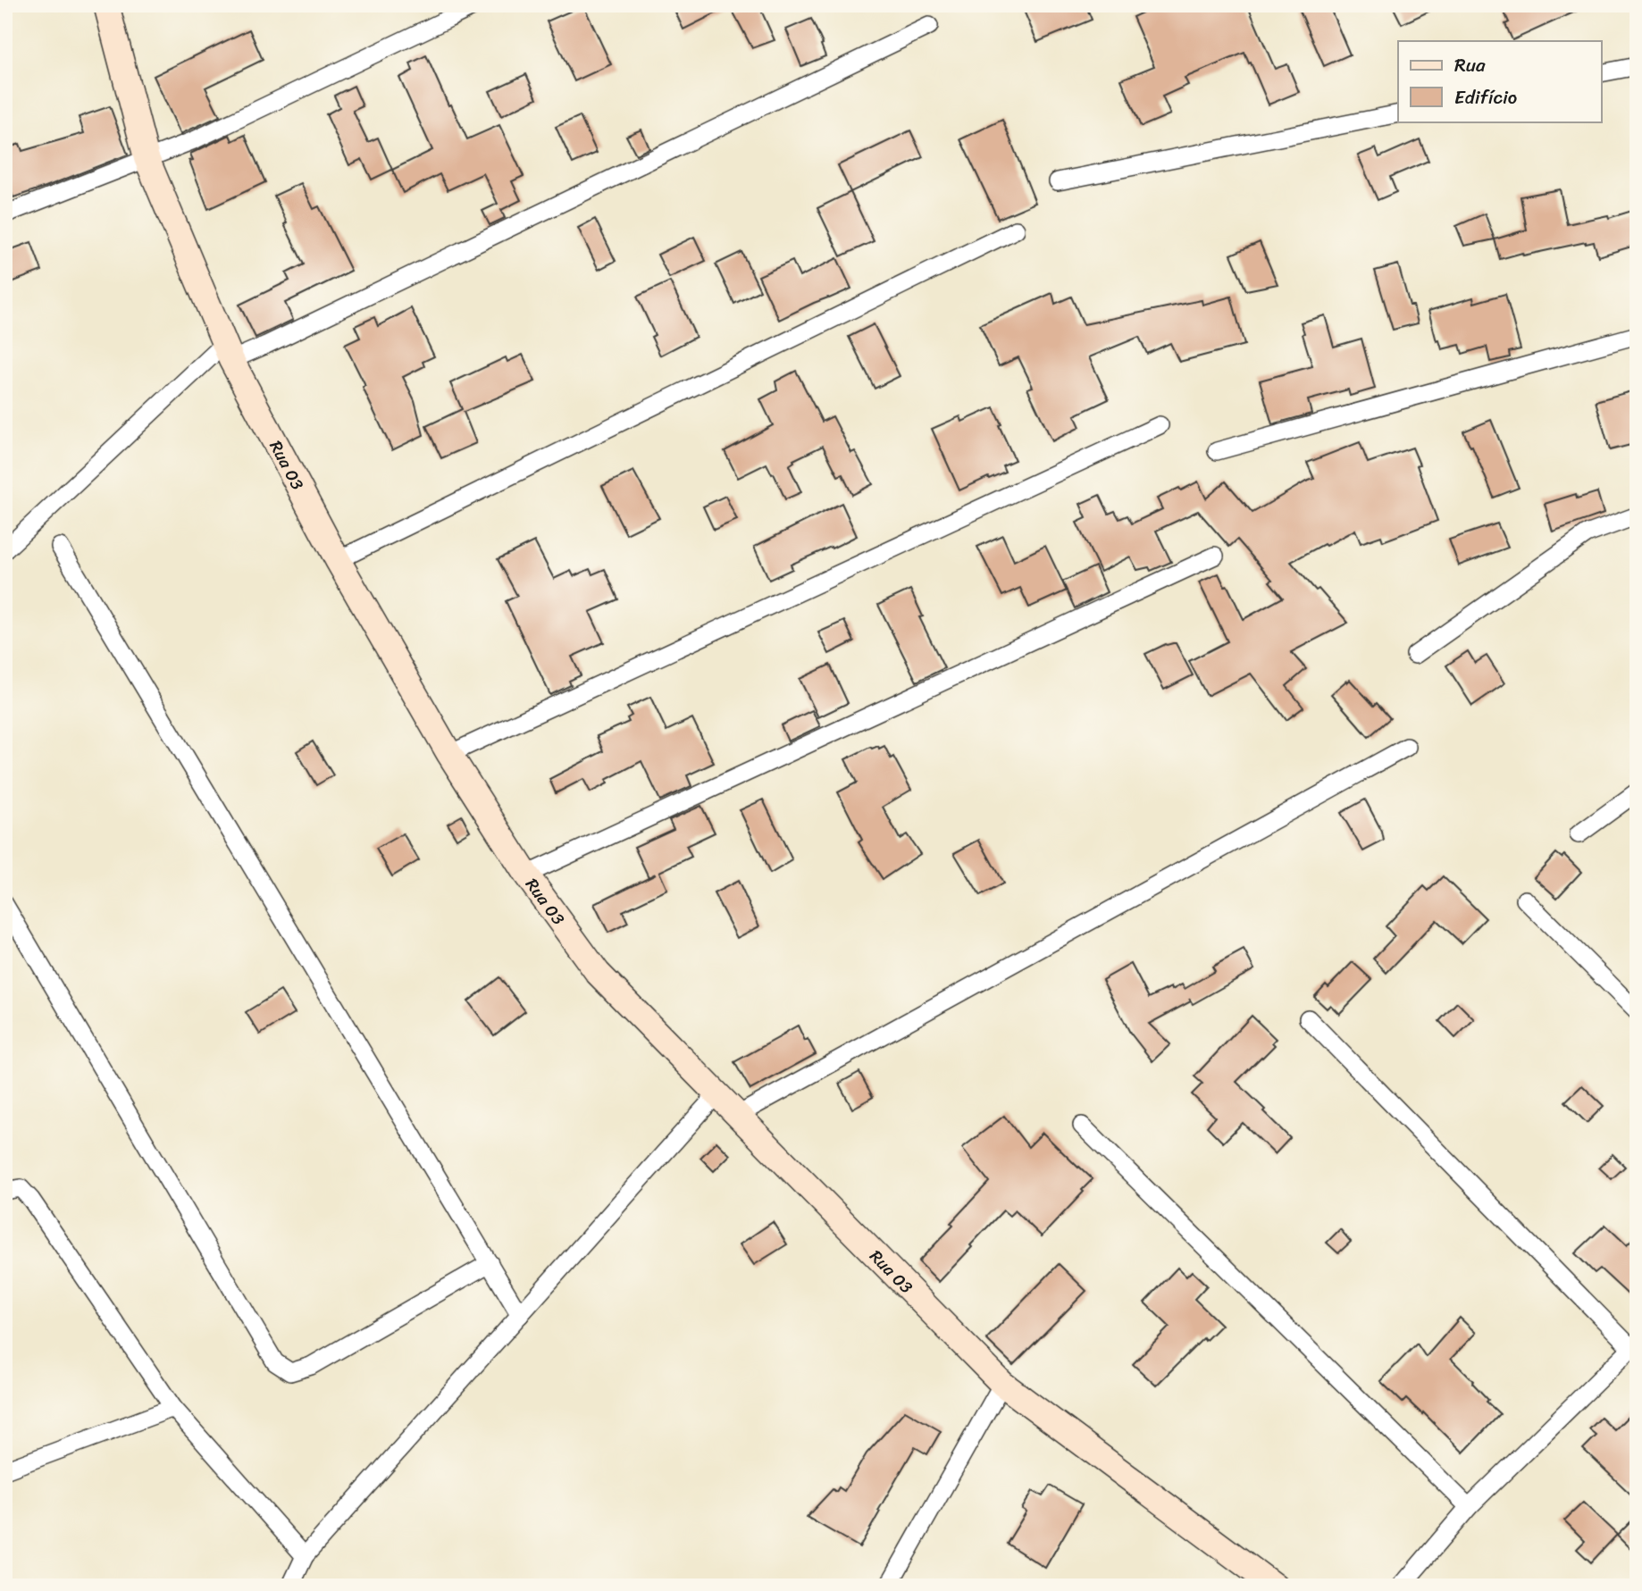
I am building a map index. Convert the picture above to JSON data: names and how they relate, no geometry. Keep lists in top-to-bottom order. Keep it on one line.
{"streets":{"street":["Rua 03"]},"legend":["Rua","Edifício"]}
